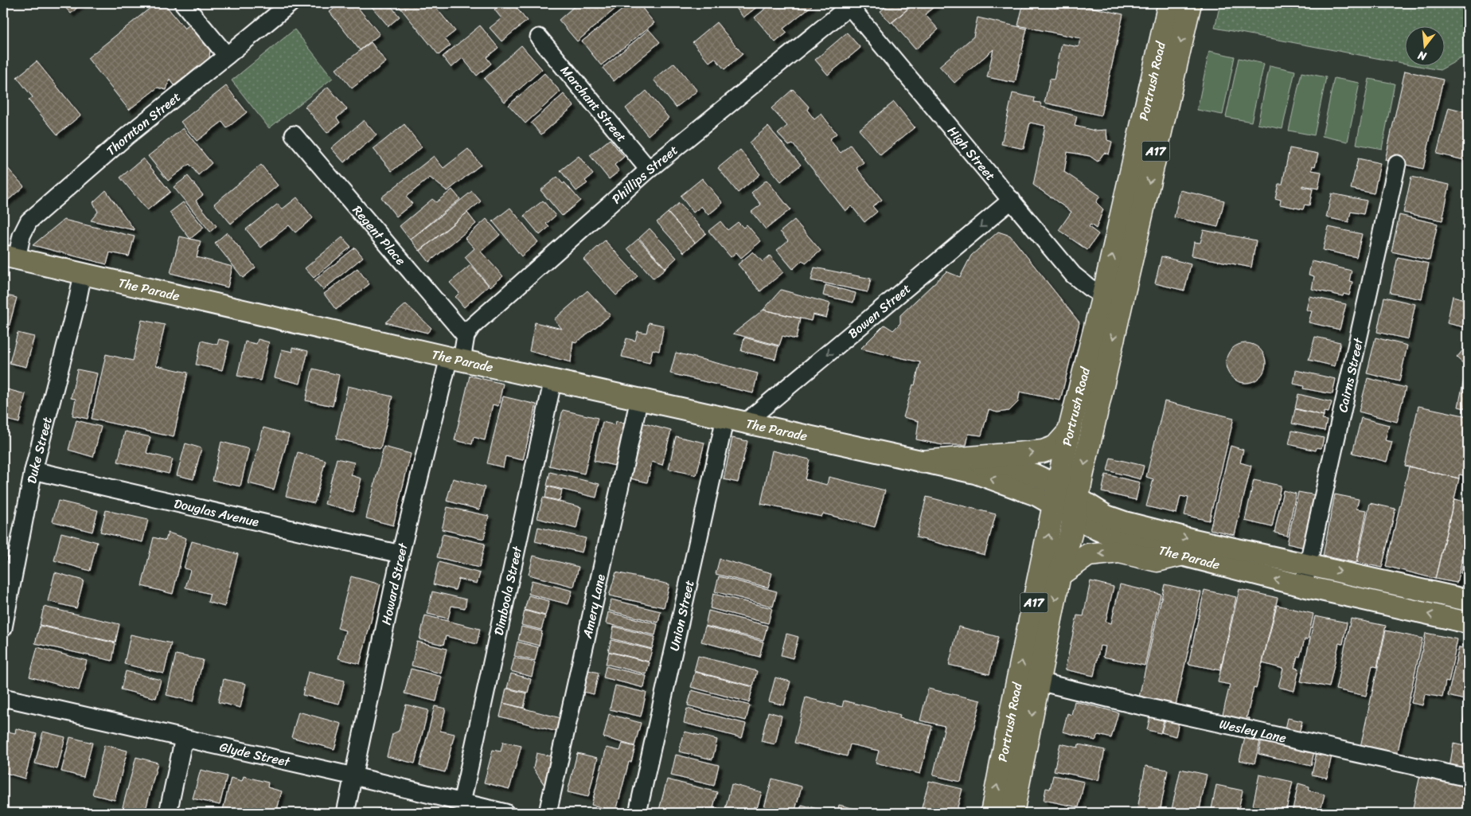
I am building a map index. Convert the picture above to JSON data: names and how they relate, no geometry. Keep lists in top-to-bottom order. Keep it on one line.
{"streets":{"highway":["Portrush Road","A17"],"main road":["The Parade"],"street":["Marchant Street","Thornton Street","High Street","Phillips Street","Regent Place","Bowen Street","Cairns Street","Duke Street","Douglas Avenue","Howard Street","Dimboola Street","Amery Lane","Union Street","Wesley Lane","Glyde Street"]},"crossings":[["Portrush Road","High Street"],["Portrush Road","The Parade"],["Portrush Road","Wesley Lane"],["Marchant Street","Phillips Street"],["Thornton Street","The Parade"],["High Street","Phillips Street"],["High Street","Bowen Street"],["Phillips Street","Regent Place"],["The Parade","Bowen Street"],["The Parade","Cairns Street"],["The Parade","Duke Street"],["The Parade","Howard Street"],["The Parade","Dimboola Street"],["The Parade","Amery Lane"],["The Parade","Union Street"],["Duke Street","Douglas Avenue"],["Douglas Avenue","Howard Street"],["Howard Street","Glyde Street"],["Dimboola Street","Glyde Street"]],"one_way":["Bowen Street"],"north":"bottom"}
